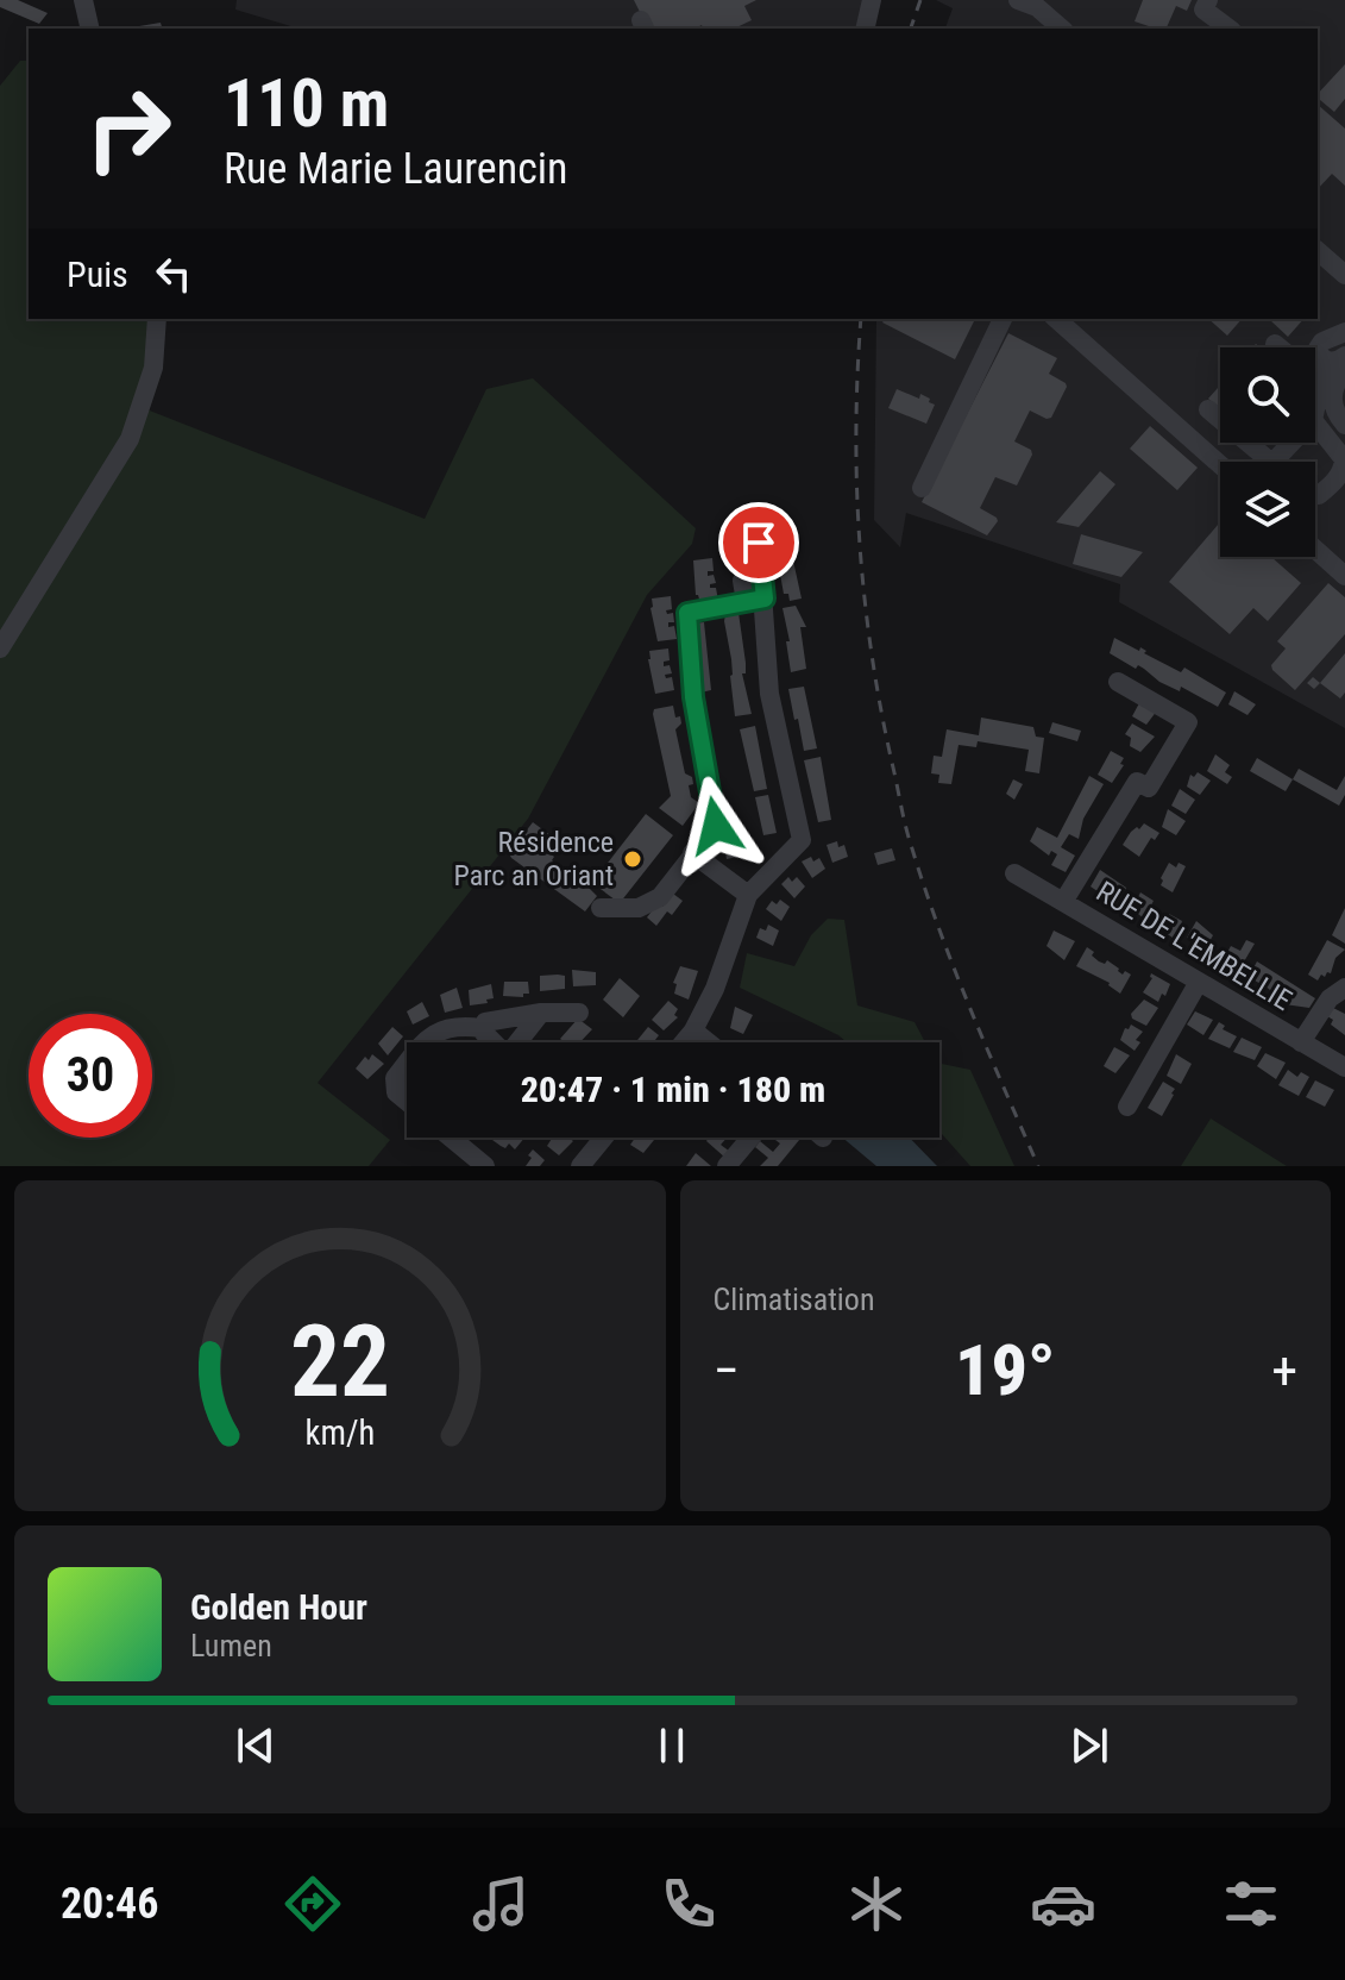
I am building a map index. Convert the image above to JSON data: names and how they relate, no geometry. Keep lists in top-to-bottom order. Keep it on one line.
{"streets":{"street":["RUE DE L'EMBELLIE"]},"places":["Résidence Parc an Oriant"],"page":{"turn":["110 m","Rue Marie Laurencin"],"then":"Puis","limit":"30","trip":"20:47 · 1 min · 180 m","tile":"Climatisation","heat":["−","19°","+"],"song":["Golden Hour","Lumen"],"tabs":"20:46","gauge":["22","km/h"]}}
